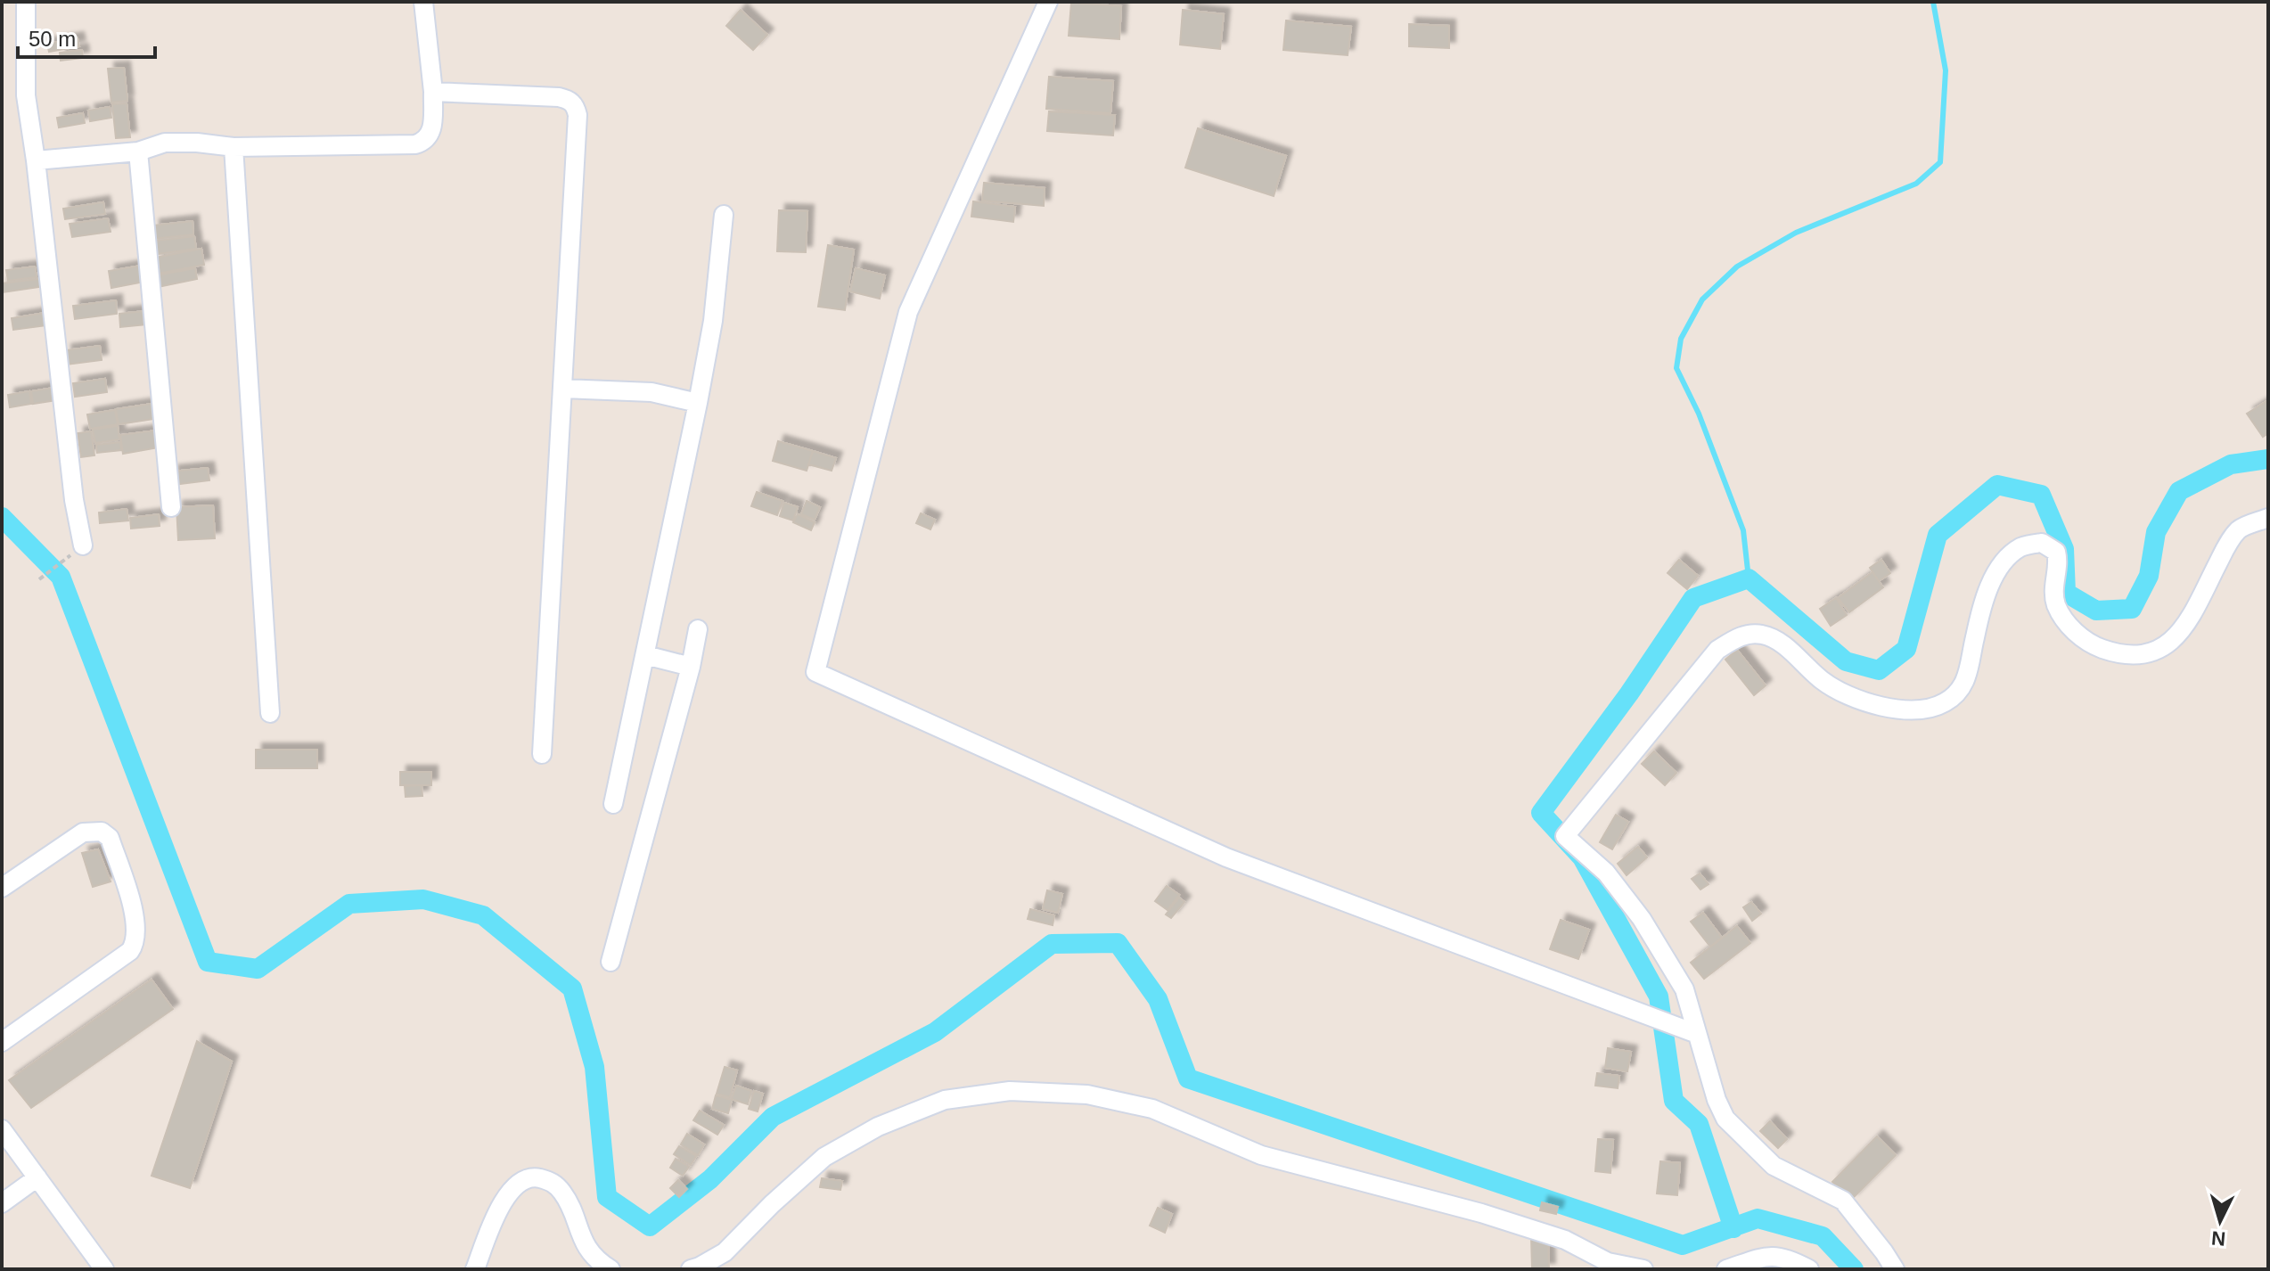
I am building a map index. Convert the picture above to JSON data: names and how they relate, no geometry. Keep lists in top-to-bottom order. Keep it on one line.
{"scale_bar":"50 m","north":"bottom"}
